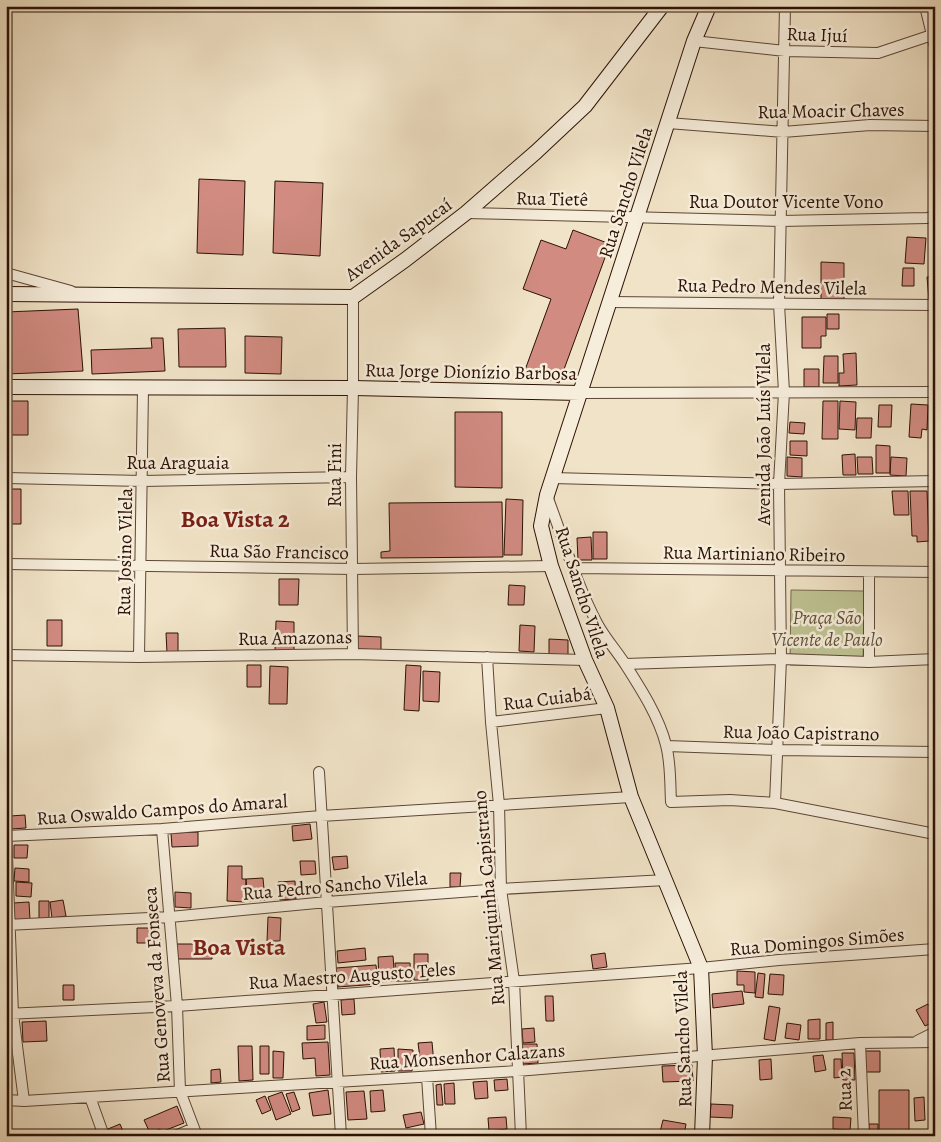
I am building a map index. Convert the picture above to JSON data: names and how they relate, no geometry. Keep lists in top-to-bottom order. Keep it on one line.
{"streets":{"main road":["Rua Sancho Vilela","Avenida Sapucaí","Rua Jorge Dionízio Barbosa"],"street":["Rua Ijuí","Rua Moacir Chaves","Rua Tietê","Rua Doutor Vicente Vono","Rua Pedro Mendes Vilela","Avenida João Luís Vilela","Rua Araguaia","Rua Fini","Rua São Francisco","Rua Josino Vilela","Rua Martiniano Ribeiro","Rua Amazonas","Rua Cuiabá","Rua João Capistrano","Rua Oswaldo Campos do Amaral","Rua Pedro Sancho Vilela","Rua Mariquinha Capistrano","Rua Domingos Simões","Rua Maestro Augusto Teles","Rua Genoveva da Fonseca","Rua Monsenhor Calazans","Rua 2"]},"crossings":[["Rua Ijuí","Rua Sancho Vilela"],["Rua Ijuí","Avenida João Luís Vilela"],["Rua Moacir Chaves","Rua Sancho Vilela"],["Rua Moacir Chaves","Avenida João Luís Vilela"],["Rua Sancho Vilela","Rua Tietê"],["Rua Sancho Vilela","Rua Doutor Vicente Vono"],["Rua Sancho Vilela","Rua Pedro Mendes Vilela"],["Rua Sancho Vilela","Rua Jorge Dionízio Barbosa"],["Rua Sancho Vilela","Rua São Francisco"],["Rua Sancho Vilela","Rua Amazonas"],["Rua Sancho Vilela","Rua Cuiabá"],["Rua Sancho Vilela","Rua Oswaldo Campos do Amaral"],["Rua Sancho Vilela","Rua Pedro Sancho Vilela"],["Rua Sancho Vilela","Rua Domingos Simões"],["Rua Sancho Vilela","Rua Maestro Augusto Teles"],["Rua Sancho Vilela","Rua Monsenhor Calazans"],["Rua Tietê","Rua Doutor Vicente Vono"],["Rua Tietê","Avenida Sapucaí"],["Rua Doutor Vicente Vono","Avenida João Luís Vilela"],["Avenida Sapucaí","Rua Fini"],["Rua Pedro Mendes Vilela","Avenida João Luís Vilela"],["Rua Jorge Dionízio Barbosa","Avenida João Luís Vilela"],["Rua Jorge Dionízio Barbosa","Rua Fini"],["Rua Jorge Dionízio Barbosa","Rua Josino Vilela"],["Avenida João Luís Vilela","Rua Martiniano Ribeiro"],["Avenida João Luís Vilela","Rua João Capistrano"],["Rua Araguaia","Rua Fini"],["Rua Araguaia","Rua Josino Vilela"],["Rua Fini","Rua São Francisco"],["Rua Fini","Rua Amazonas"],["Rua São Francisco","Rua Josino Vilela"],["Rua Josino Vilela","Rua Amazonas"],["Rua Amazonas","Rua Mariquinha Capistrano"],["Rua Cuiabá","Rua Mariquinha Capistrano"],["Rua Oswaldo Campos do Amaral","Rua Mariquinha Capistrano"],["Rua Oswaldo Campos do Amaral","Rua Genoveva da Fonseca"],["Rua Pedro Sancho Vilela","Rua Mariquinha Capistrano"],["Rua Pedro Sancho Vilela","Rua Genoveva da Fonseca"],["Rua Mariquinha Capistrano","Rua Maestro Augusto Teles"],["Rua Mariquinha Capistrano","Rua Monsenhor Calazans"],["Rua Domingos Simões","Rua Maestro Augusto Teles"],["Rua Maestro Augusto Teles","Rua Genoveva da Fonseca"],["Rua Genoveva da Fonseca","Rua Monsenhor Calazans"],["Rua Monsenhor Calazans","Rua 2"]],"districts":["Boa Vista 2","Boa Vista"],"parks":["Praça São Vicente de Paulo"]}
